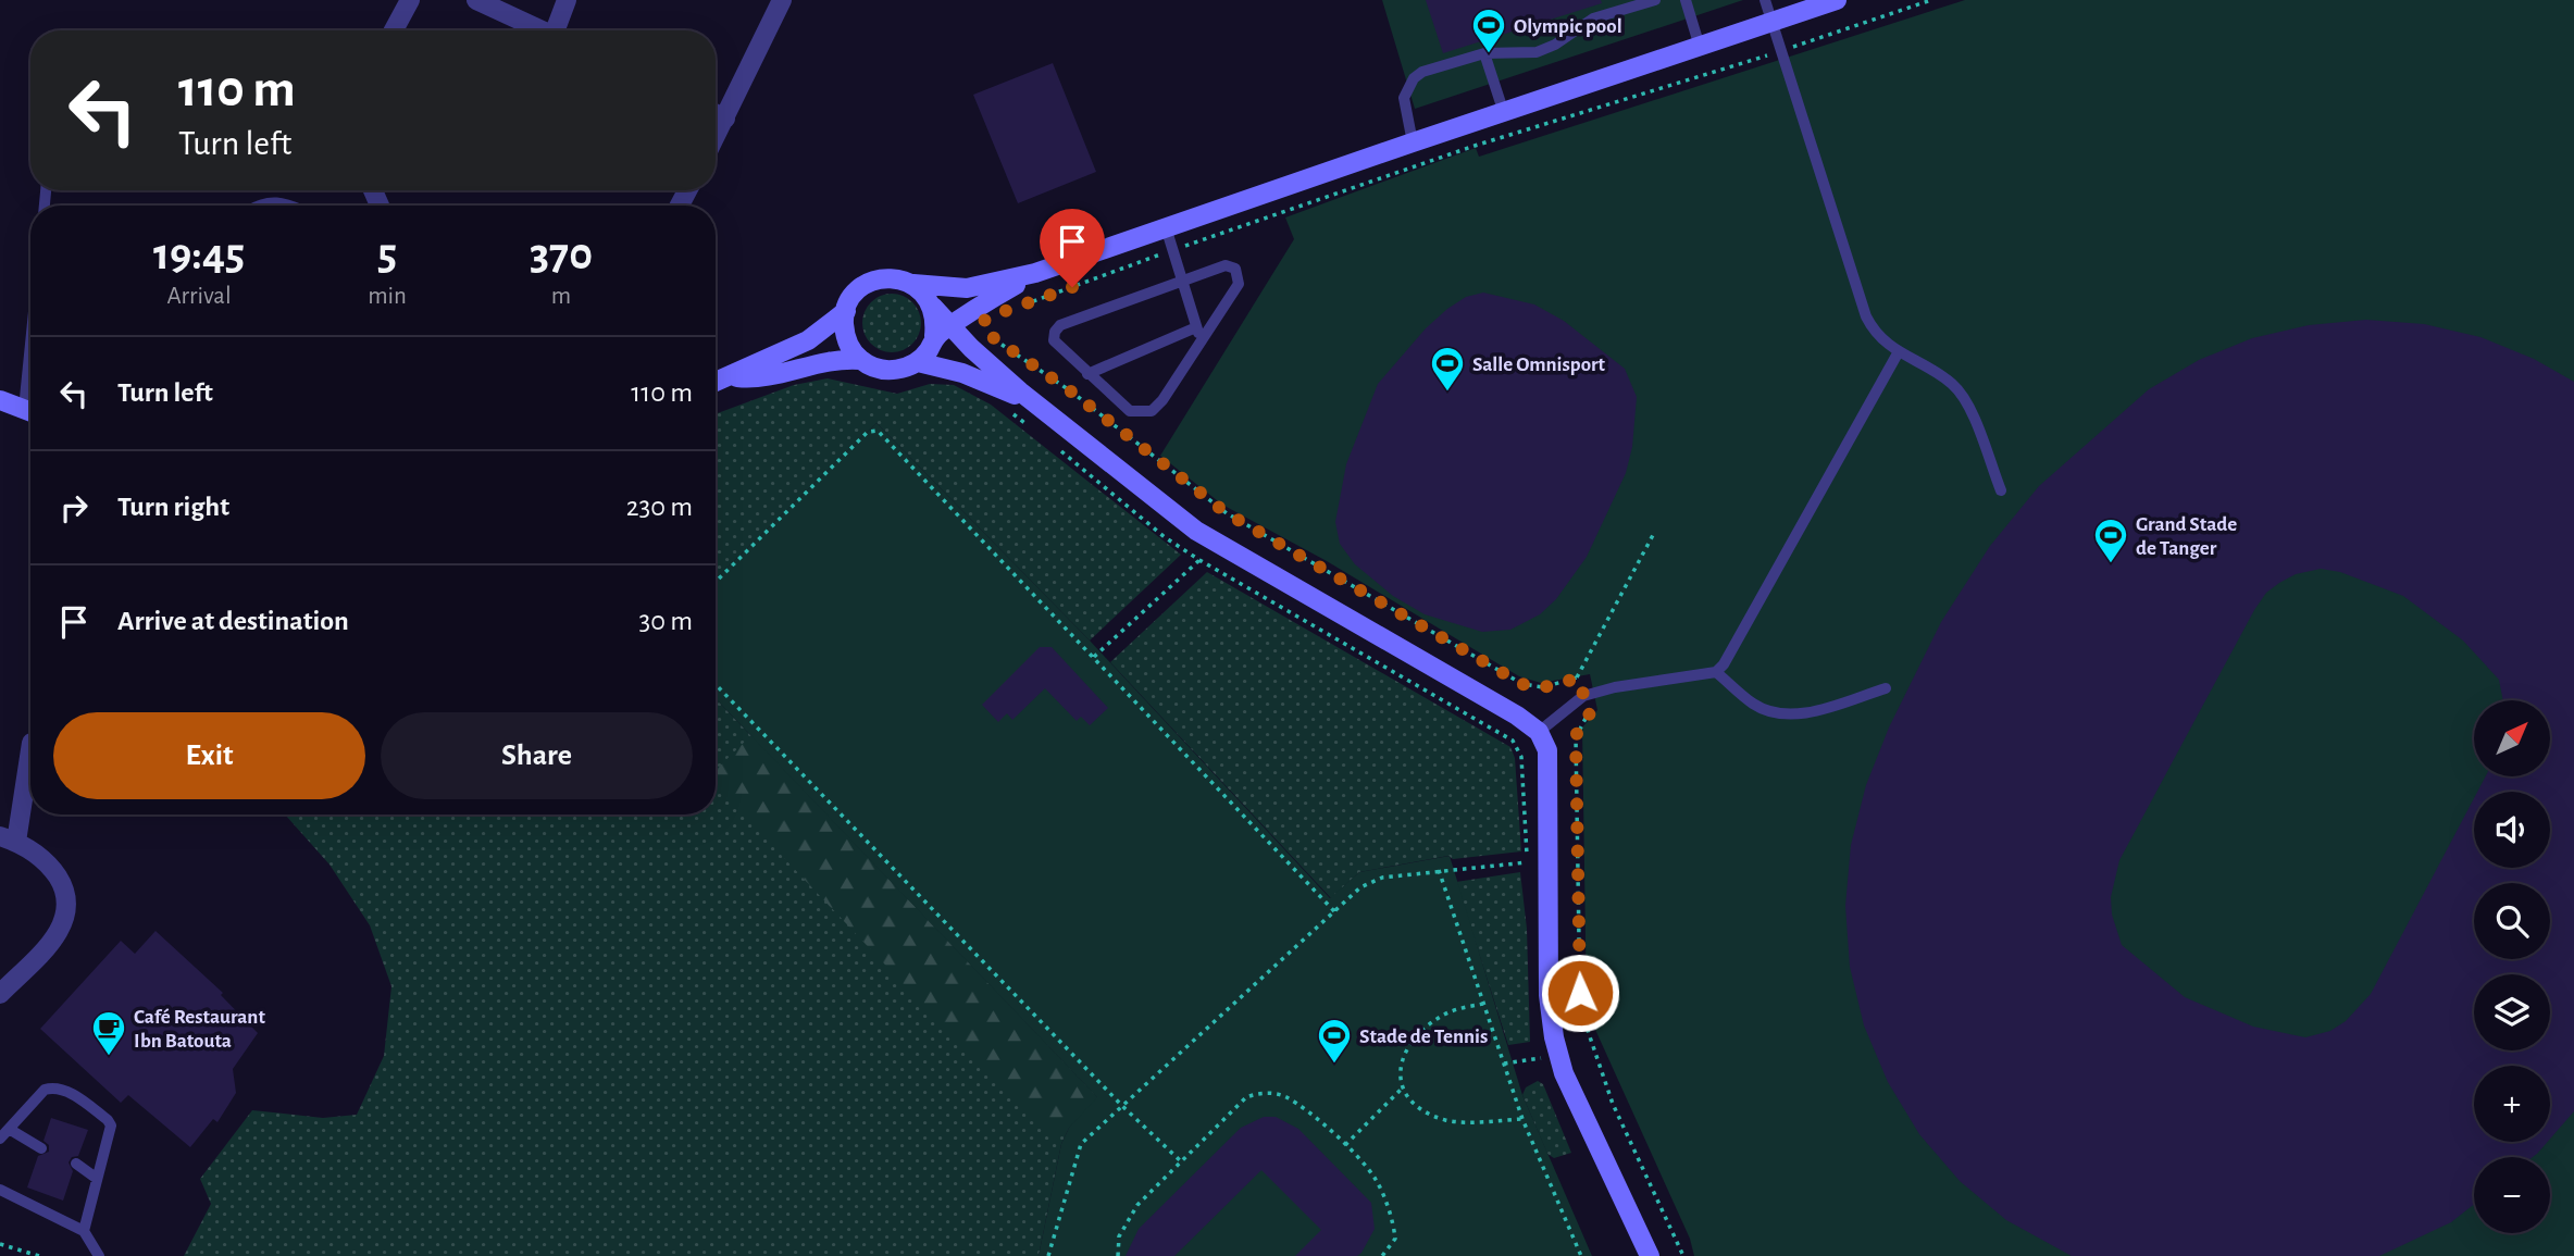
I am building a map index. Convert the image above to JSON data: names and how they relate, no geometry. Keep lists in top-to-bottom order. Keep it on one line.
{"places":{"sports":["Olympic pool","Salle Omnisport","Grand Stade de Tanger","Stade de Tennis"],"cafe":["Café Restaurant Ibn Batouta"]},"north":"top right","page":{"turn":["110 m","Turn left"],"eta":["19:45","Arrival","5","min","370","m"],"list":[{"name":"Turn left","value":"110 m"},{"name":"Turn right","value":"230 m"},{"name":"Arrive at destination","value":"30 m"}],"buttons":["Exit","Share"],"map_buttons":["+","−"]}}
